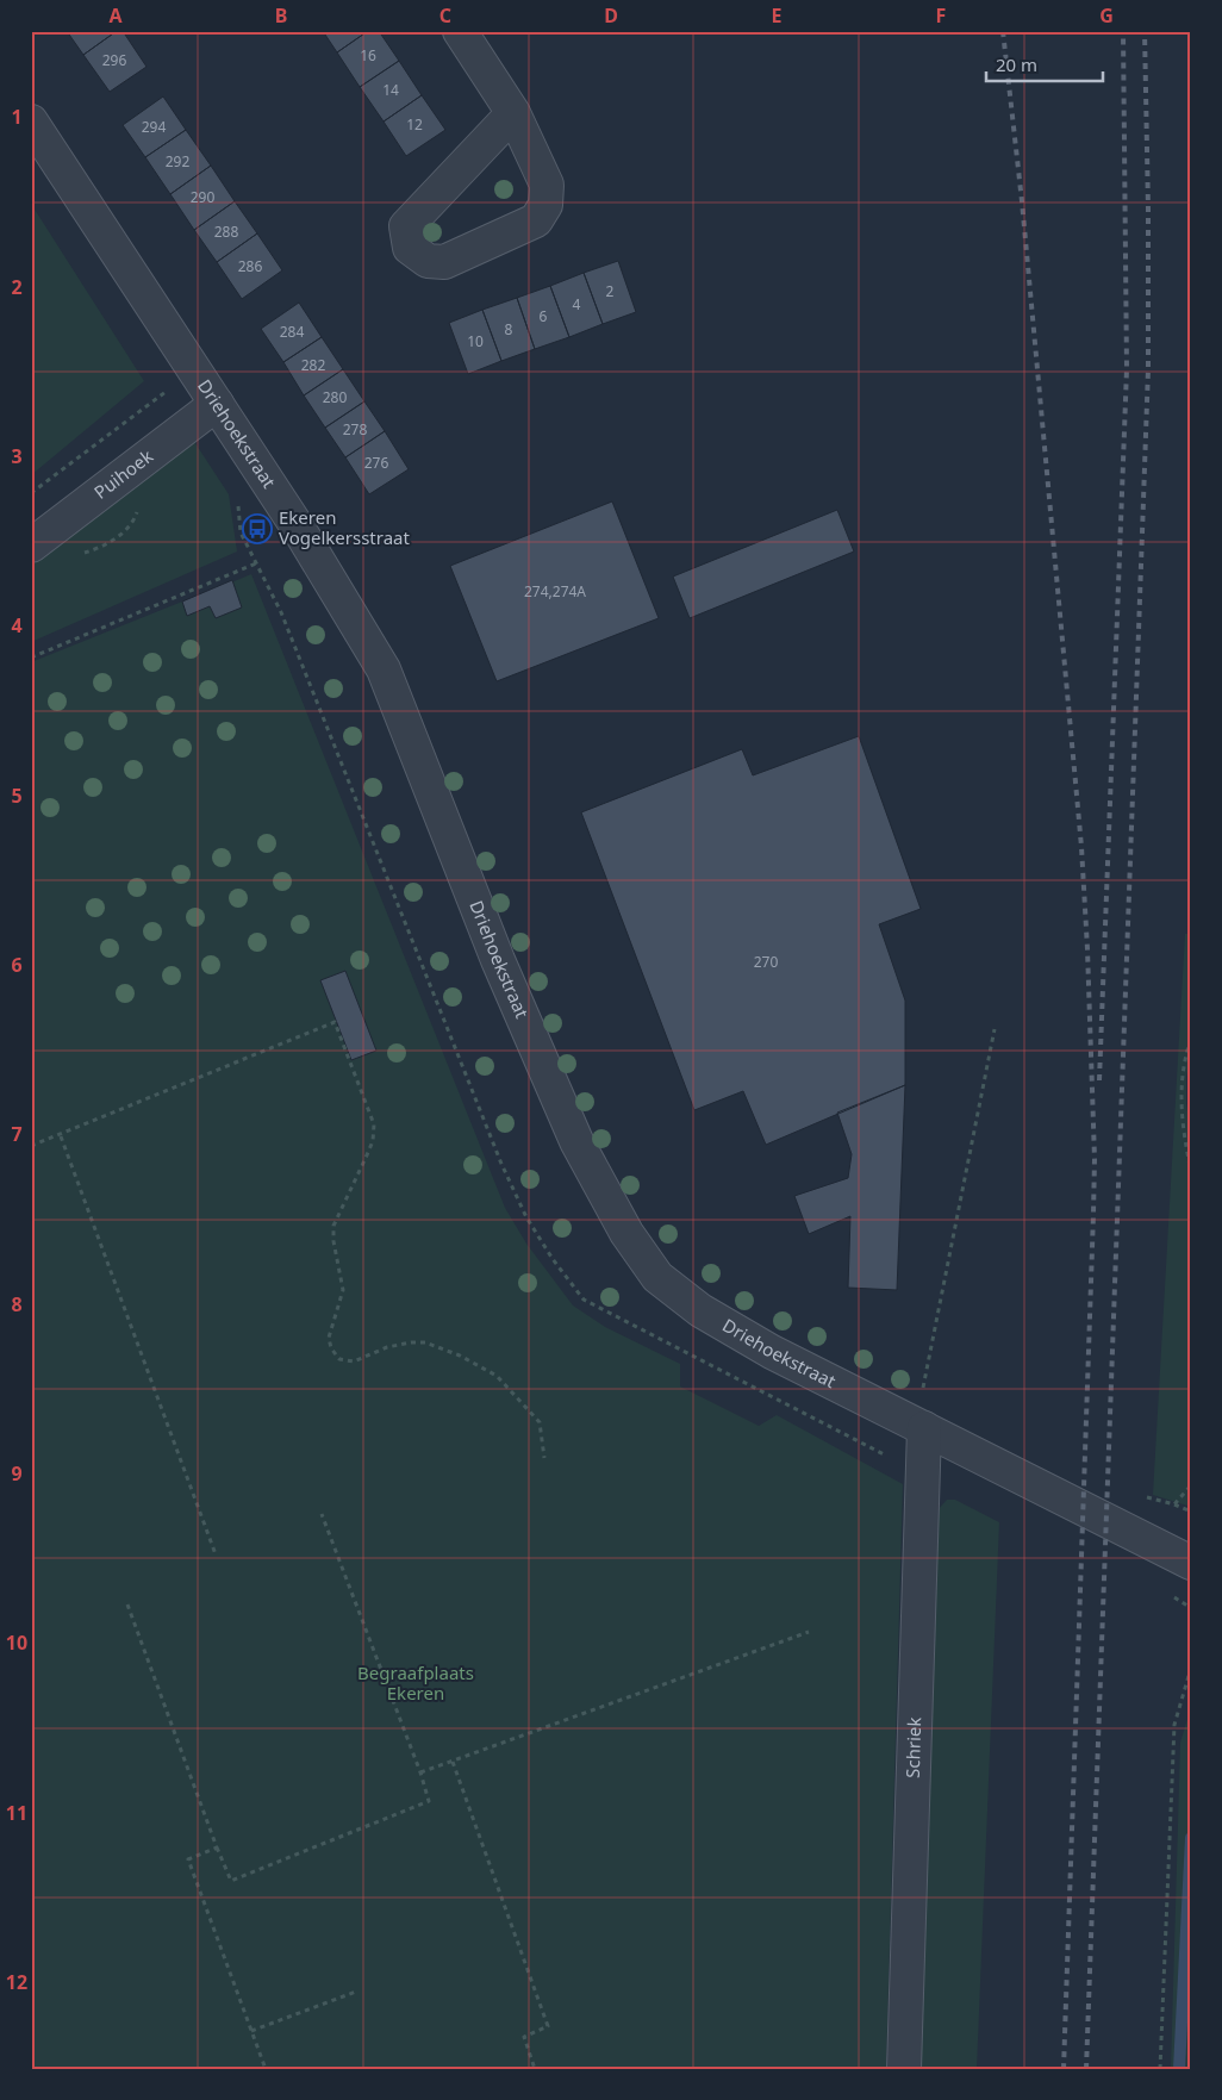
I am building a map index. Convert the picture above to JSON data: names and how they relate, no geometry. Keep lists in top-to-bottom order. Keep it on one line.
{"streets":{"street":["Driehoekstraat","Puihoek","Schriek"]},"crossings":[["Driehoekstraat","Puihoek"],["Driehoekstraat","Schriek"]],"parks":["Begraafplaats Ekeren"],"places":{"bus stop":["Ekeren Vogelkersstraat"]},"house_numbers":["16","296","14","12","294","292","290","288","286","2","4","6","8","284","10","282","280","278","276","274,274A","270"],"scale_bar":"20 m","grid":{"columns":["A","B","C","D","E","F","G"],"rows":["1","2","3","4","5","6","7","8","9","10","11","12"]}}
